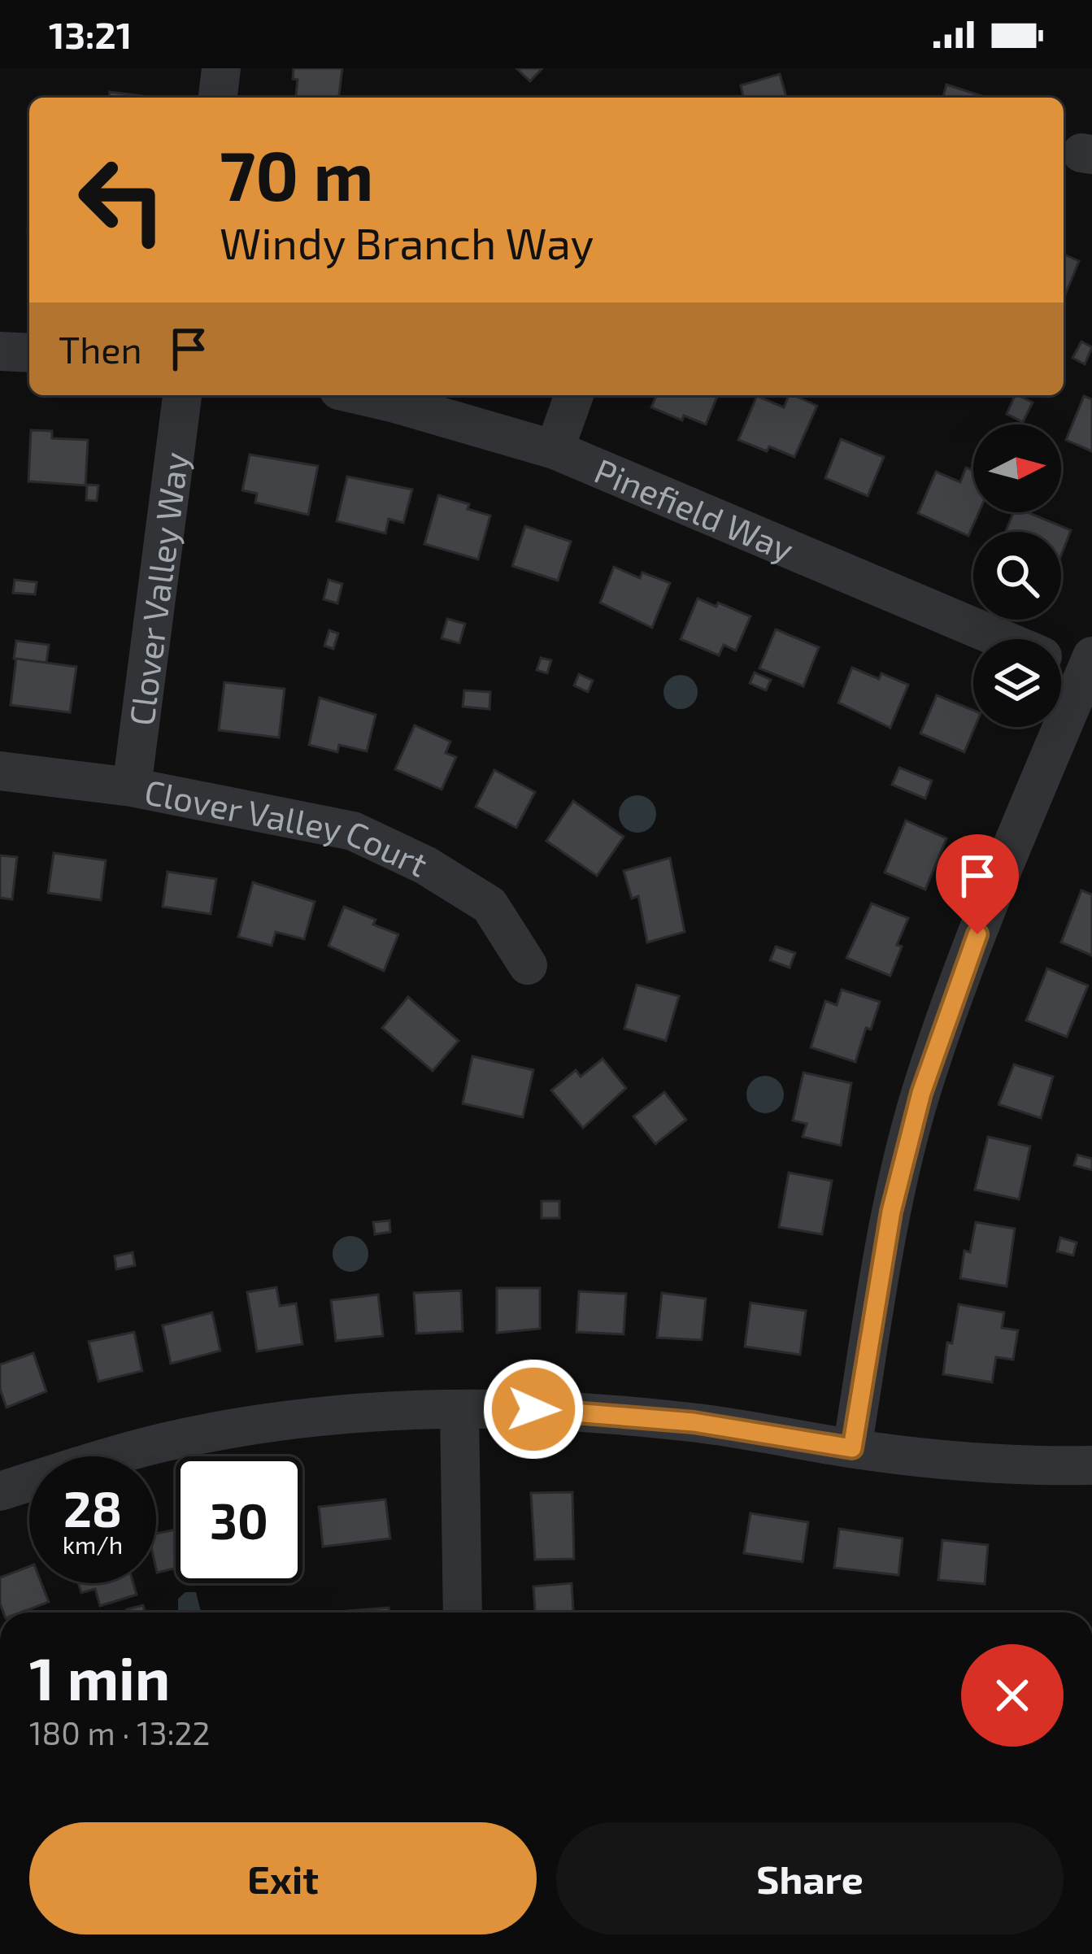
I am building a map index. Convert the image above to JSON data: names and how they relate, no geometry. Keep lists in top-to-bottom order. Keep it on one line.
{"streets":{"street":["Pinefield Way","Clover Valley Way","Clover Valley Court"]},"crossings":[["Clover Valley Way","Clover Valley Court"]],"north":"right","page":{"status":"13:21","turn":["70 m","Windy Branch Way"],"then":"Then","speed":"28 km/h","limit":"30","heading":["1 min","180 m · 13:22"],"buttons":["Exit","Share"]}}
